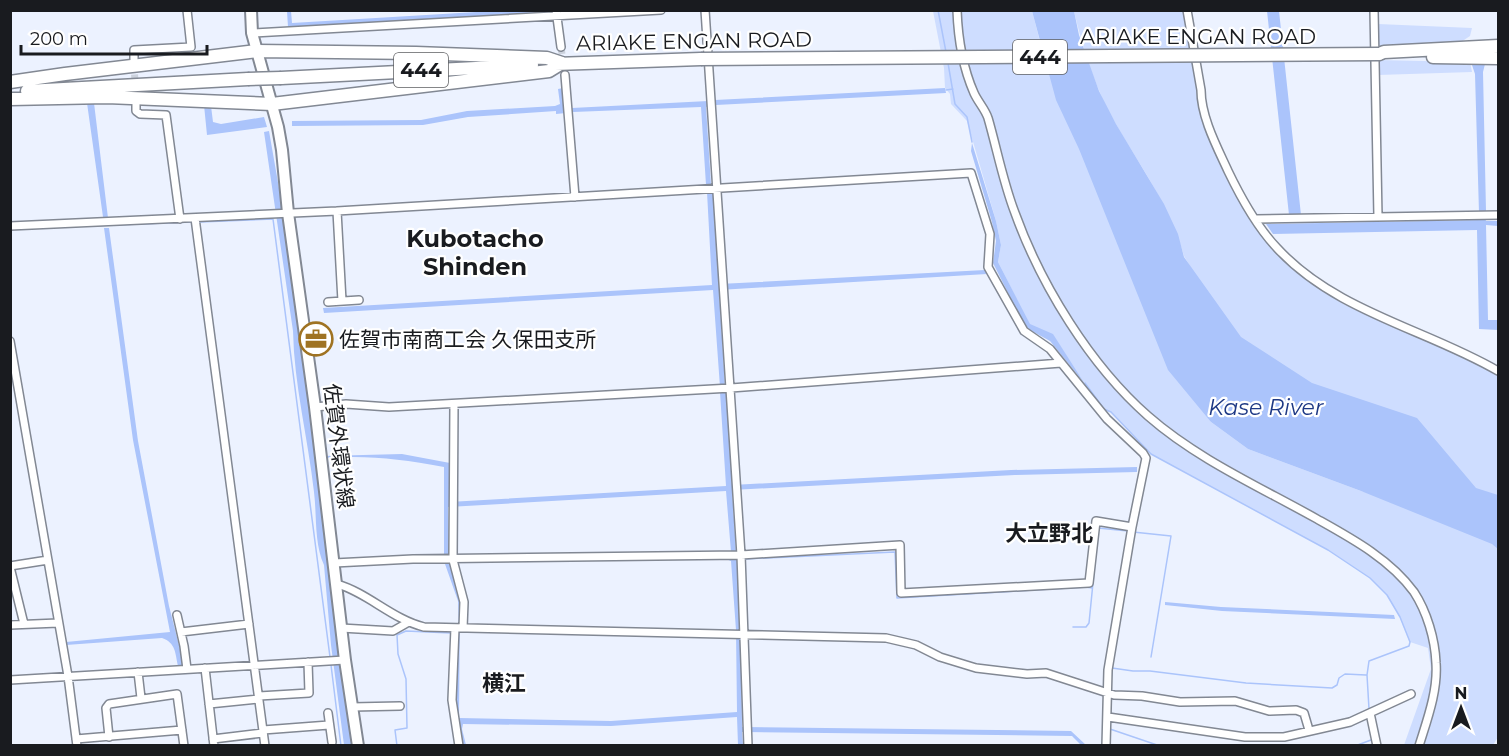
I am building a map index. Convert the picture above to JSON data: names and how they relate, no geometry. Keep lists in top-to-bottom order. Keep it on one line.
{"streets":{"highway":["ARIAKE ENGAN ROAD","444"],"main road":["佐賀外環状線"]},"districts":["Kubotacho Shinden","大立野北","横江"],"water":["Kase River"],"places":{"office":["佐賀市南商工会 久保田支所"]},"scale_bar":"200 m","north":"top"}
